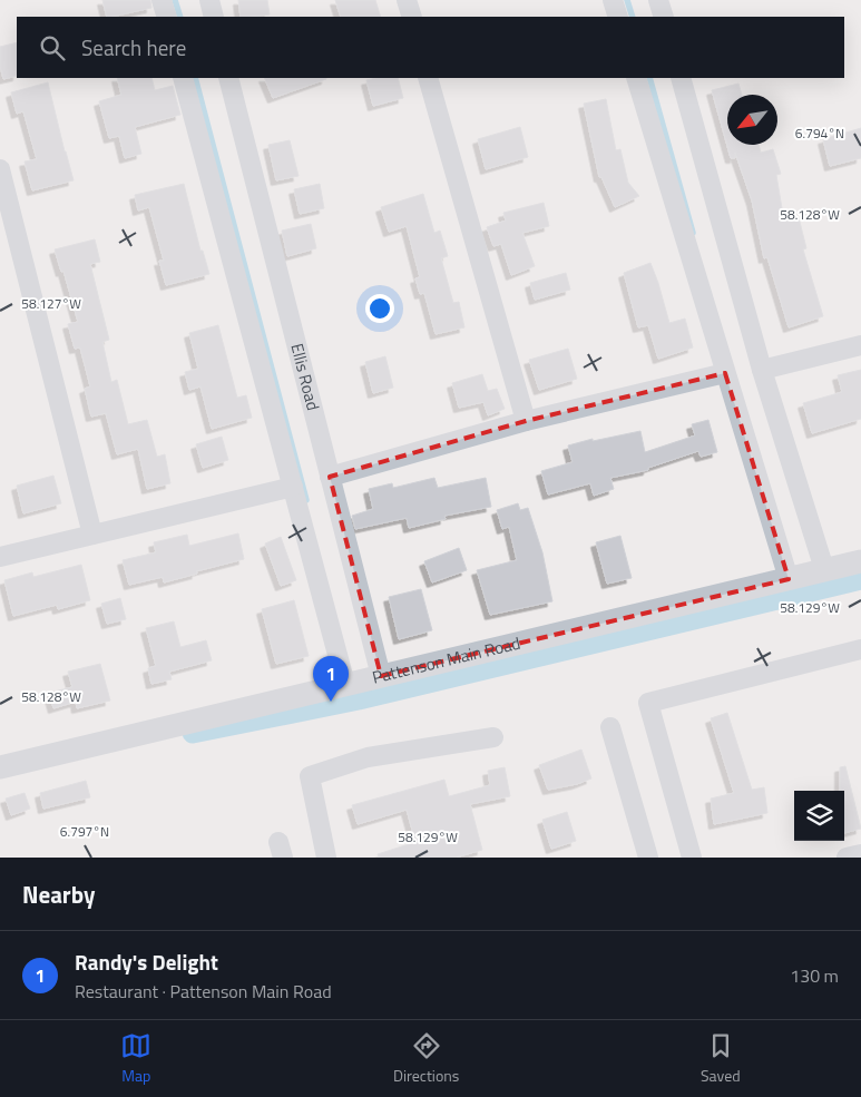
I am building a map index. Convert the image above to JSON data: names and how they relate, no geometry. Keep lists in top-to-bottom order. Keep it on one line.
{"streets":{"street":["Ellis Road","Pattenson Main Road"]},"crossings":[["Ellis Road","Pattenson Main Road"]],"north":"bottom left","page":{"search":"Search here","pins":"1","heading":"Nearby","list":[{"mark":"1","name":"Randy's Delight","note":"Restaurant · Pattenson Main Road","value":"130 m"}],"nav":["Map","Directions","Saved"]},"coordinates":["6.794°N","58.128°W","58.127°W","58.129°W","6.797°N"]}
